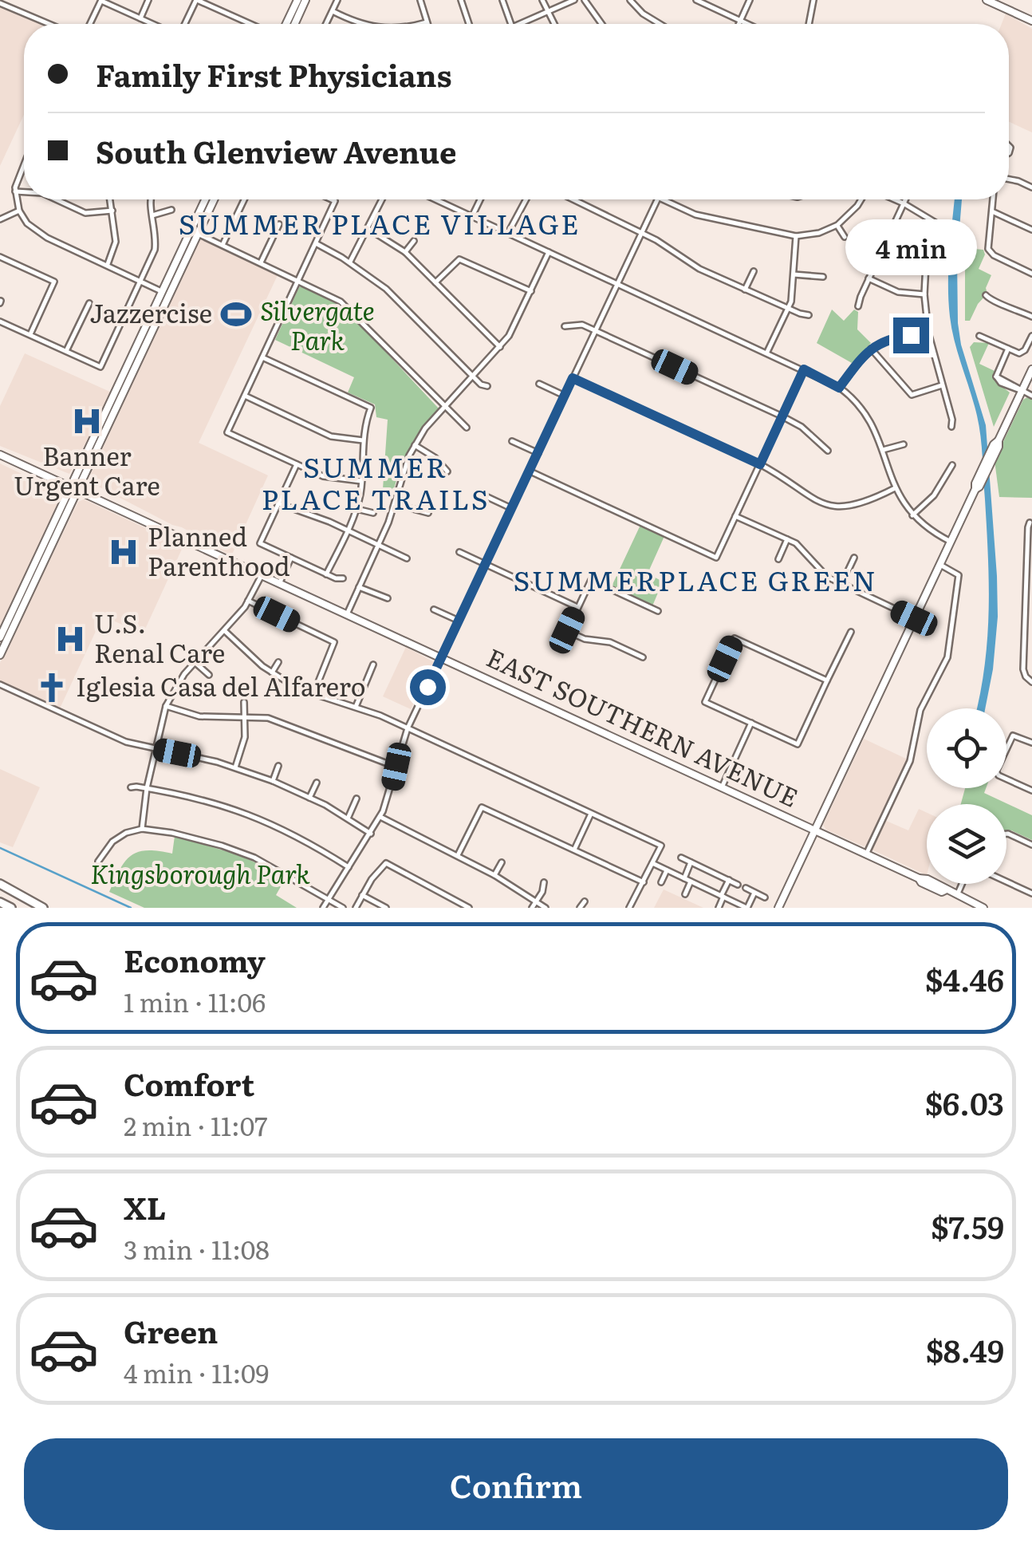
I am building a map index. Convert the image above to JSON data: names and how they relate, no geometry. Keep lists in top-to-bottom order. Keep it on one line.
{"streets":{"main road":["EAST SOUTHERN AVENUE"]},"districts":["SUMMER PLACE VILLAGE","SUMMER PLACE TRAILS","SUMMERPLACE GREEN"],"parks":["Silvergate Park","Kingsborough Park"],"places":{"sports":["Jazzercise"],"hospital":["Banner Urgent Care","Planned Parenthood","U.S. Renal Care"],"church":["Iglesia Casa del Alfarero"]},"page":{"banner":["Family First Physicians","South Glenview Avenue"],"bubble":"4 min","list":[{"name":"Economy","note":"1 min · 11:06","value":"$4.46"},{"name":"Comfort","note":"2 min · 11:07","value":"$6.03"},{"name":"XL","note":"3 min · 11:08","value":"$7.59"},{"name":"Green","note":"4 min · 11:09","value":"$8.49"}],"buttons":"Confirm"}}
